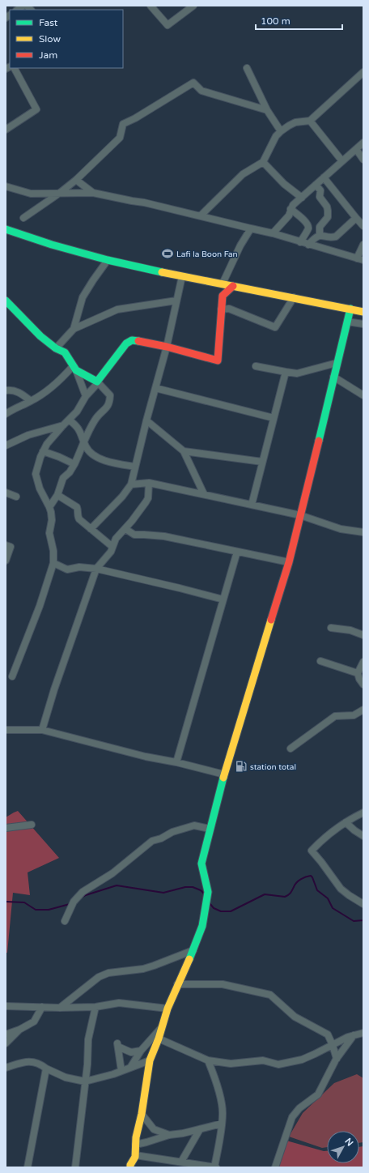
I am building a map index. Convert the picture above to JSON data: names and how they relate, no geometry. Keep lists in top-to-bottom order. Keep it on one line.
{"places":{"sports":["Lafi la Boon Fan"],"fuel station":["station total"]},"legend":["Fast","Slow","Jam"],"scale_bar":"100 m","north":"top right"}
